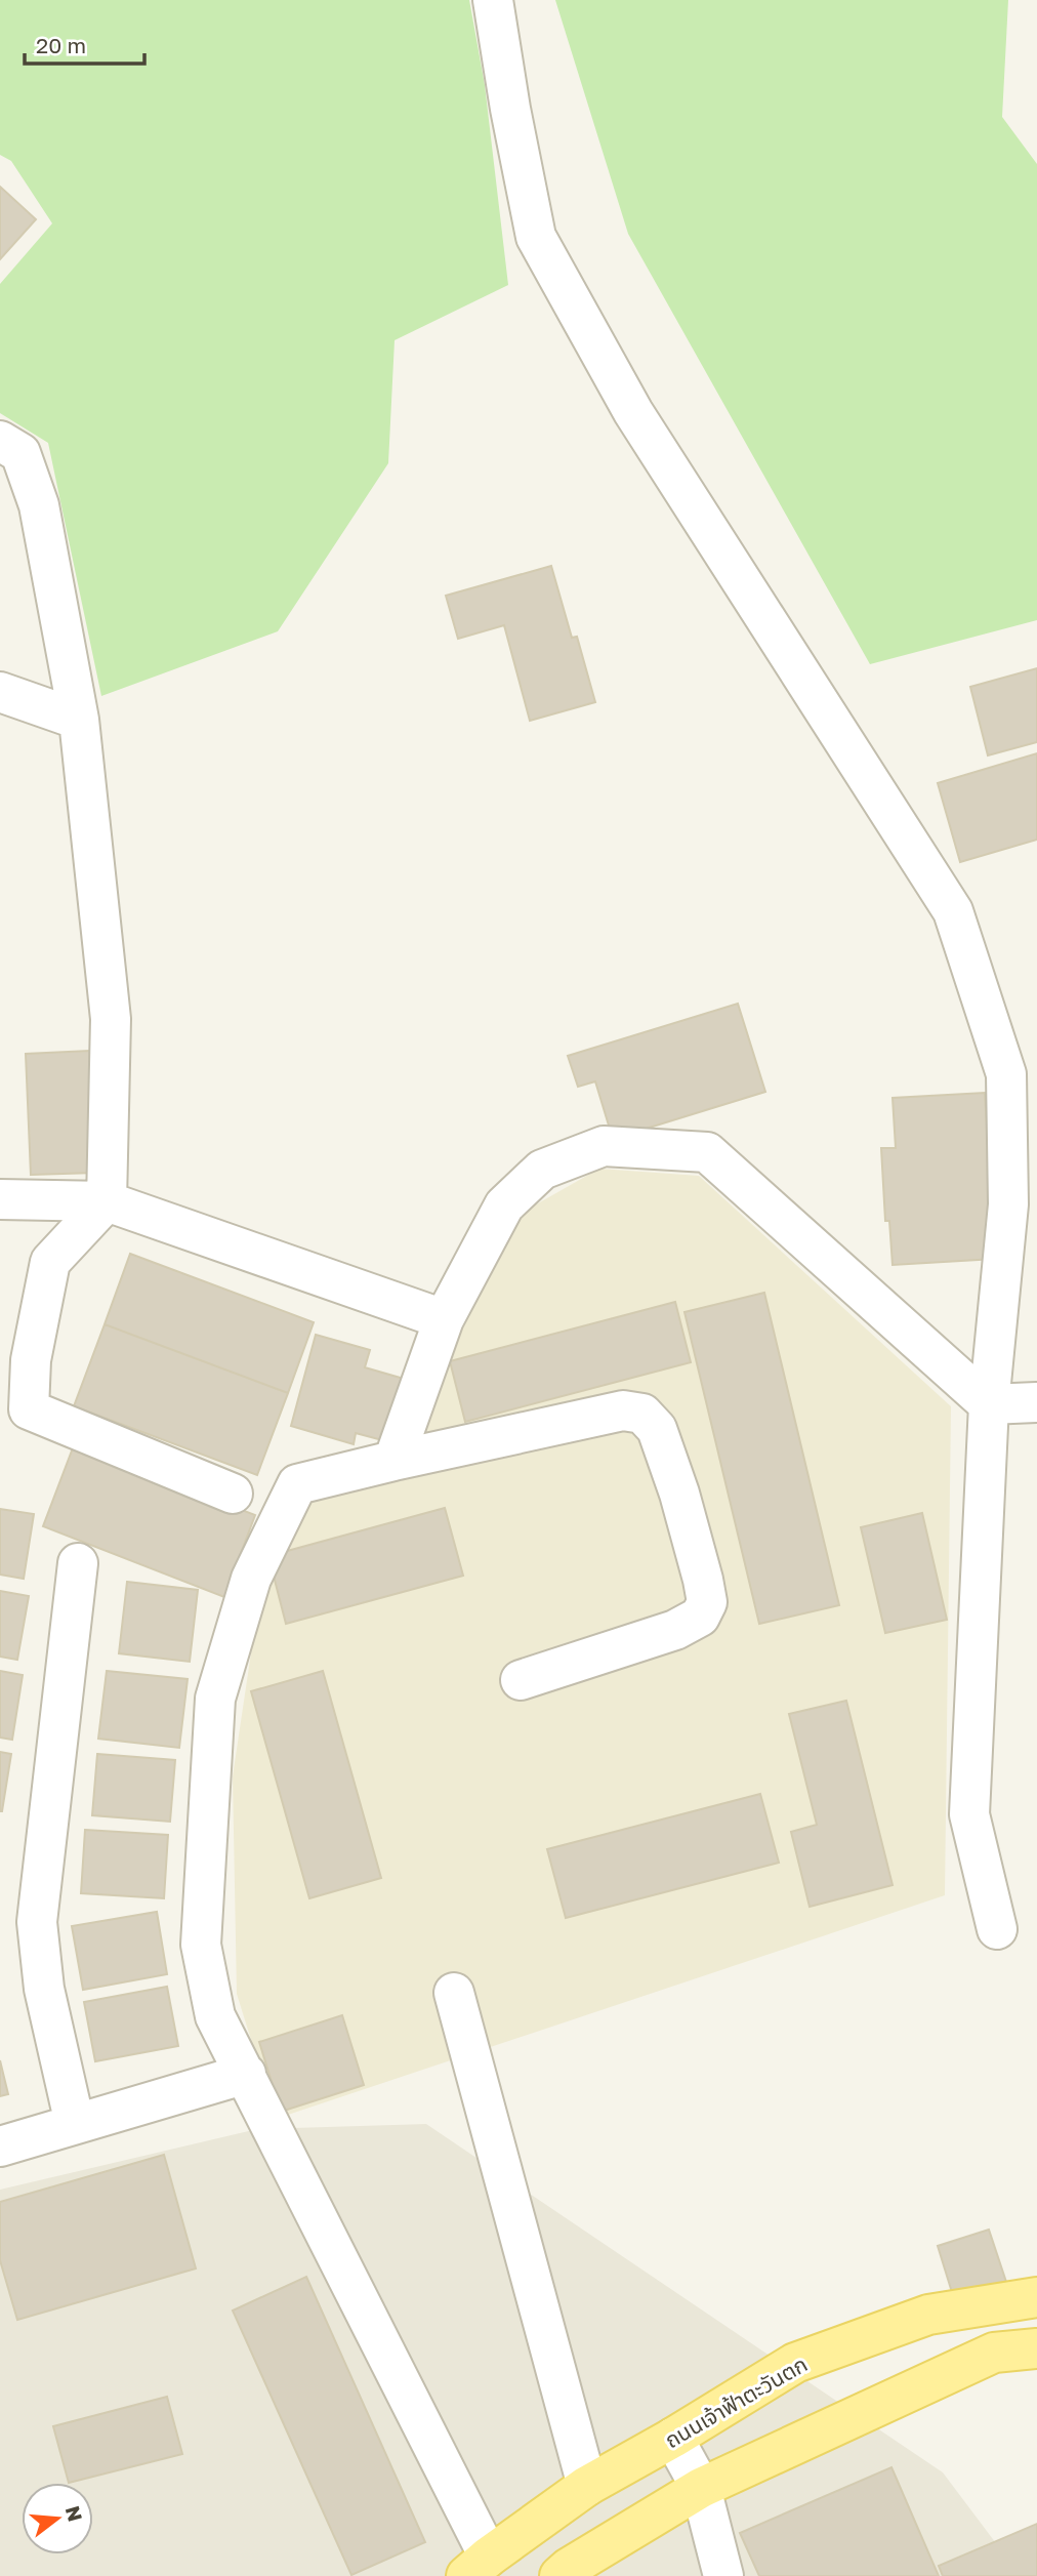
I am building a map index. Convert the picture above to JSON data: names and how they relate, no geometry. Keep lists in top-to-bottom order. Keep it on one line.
{"streets":{"main road":["ถนนเจ้าฟ้าตะวันตก"]},"scale_bar":"20 m","north":"right"}
